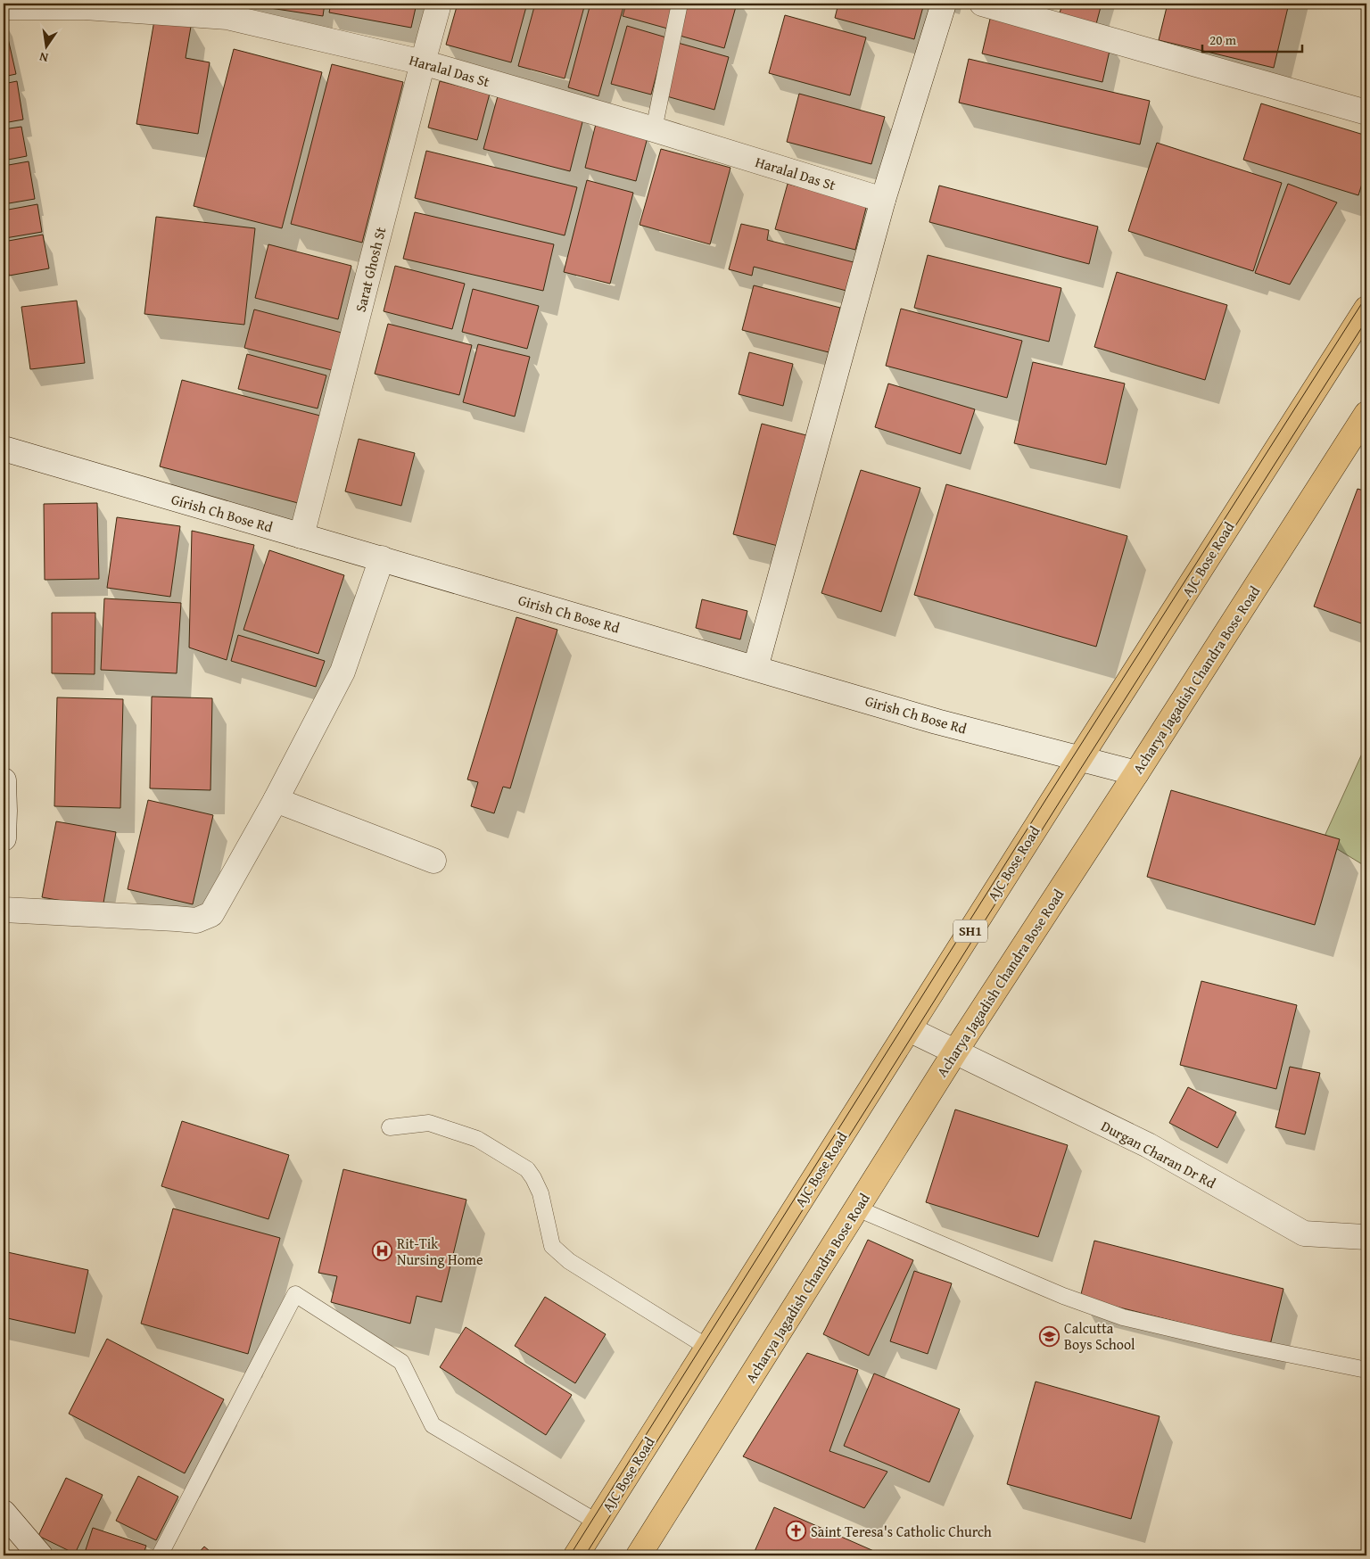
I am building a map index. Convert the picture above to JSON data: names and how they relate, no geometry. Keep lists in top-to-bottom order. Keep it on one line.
{"streets":{"main road":["AJC Bose Road","Acharya Jagadish Chandra Bose Road","SH1"],"street":["Haralal Das St","Sarat Ghosh St","Girish Ch Bose Rd","Durgan Charan Dr Rd"]},"crossings":[["Haralal Das St","Sarat Ghosh St"],["Sarat Ghosh St","Girish Ch Bose Rd"],["Girish Ch Bose Rd","AJC Bose Road"],["Girish Ch Bose Rd","Acharya Jagadish Chandra Bose Road"],["AJC Bose Road","Durgan Charan Dr Rd"],["Acharya Jagadish Chandra Bose Road","Durgan Charan Dr Rd"]],"places":{"hospital":["Rit-Tik Nursing Home"],"school or university":["Calcutta Boys School"],"church":["Saint Teresa's Catholic Church"]},"scale_bar":"20 m","north":"bottom"}
